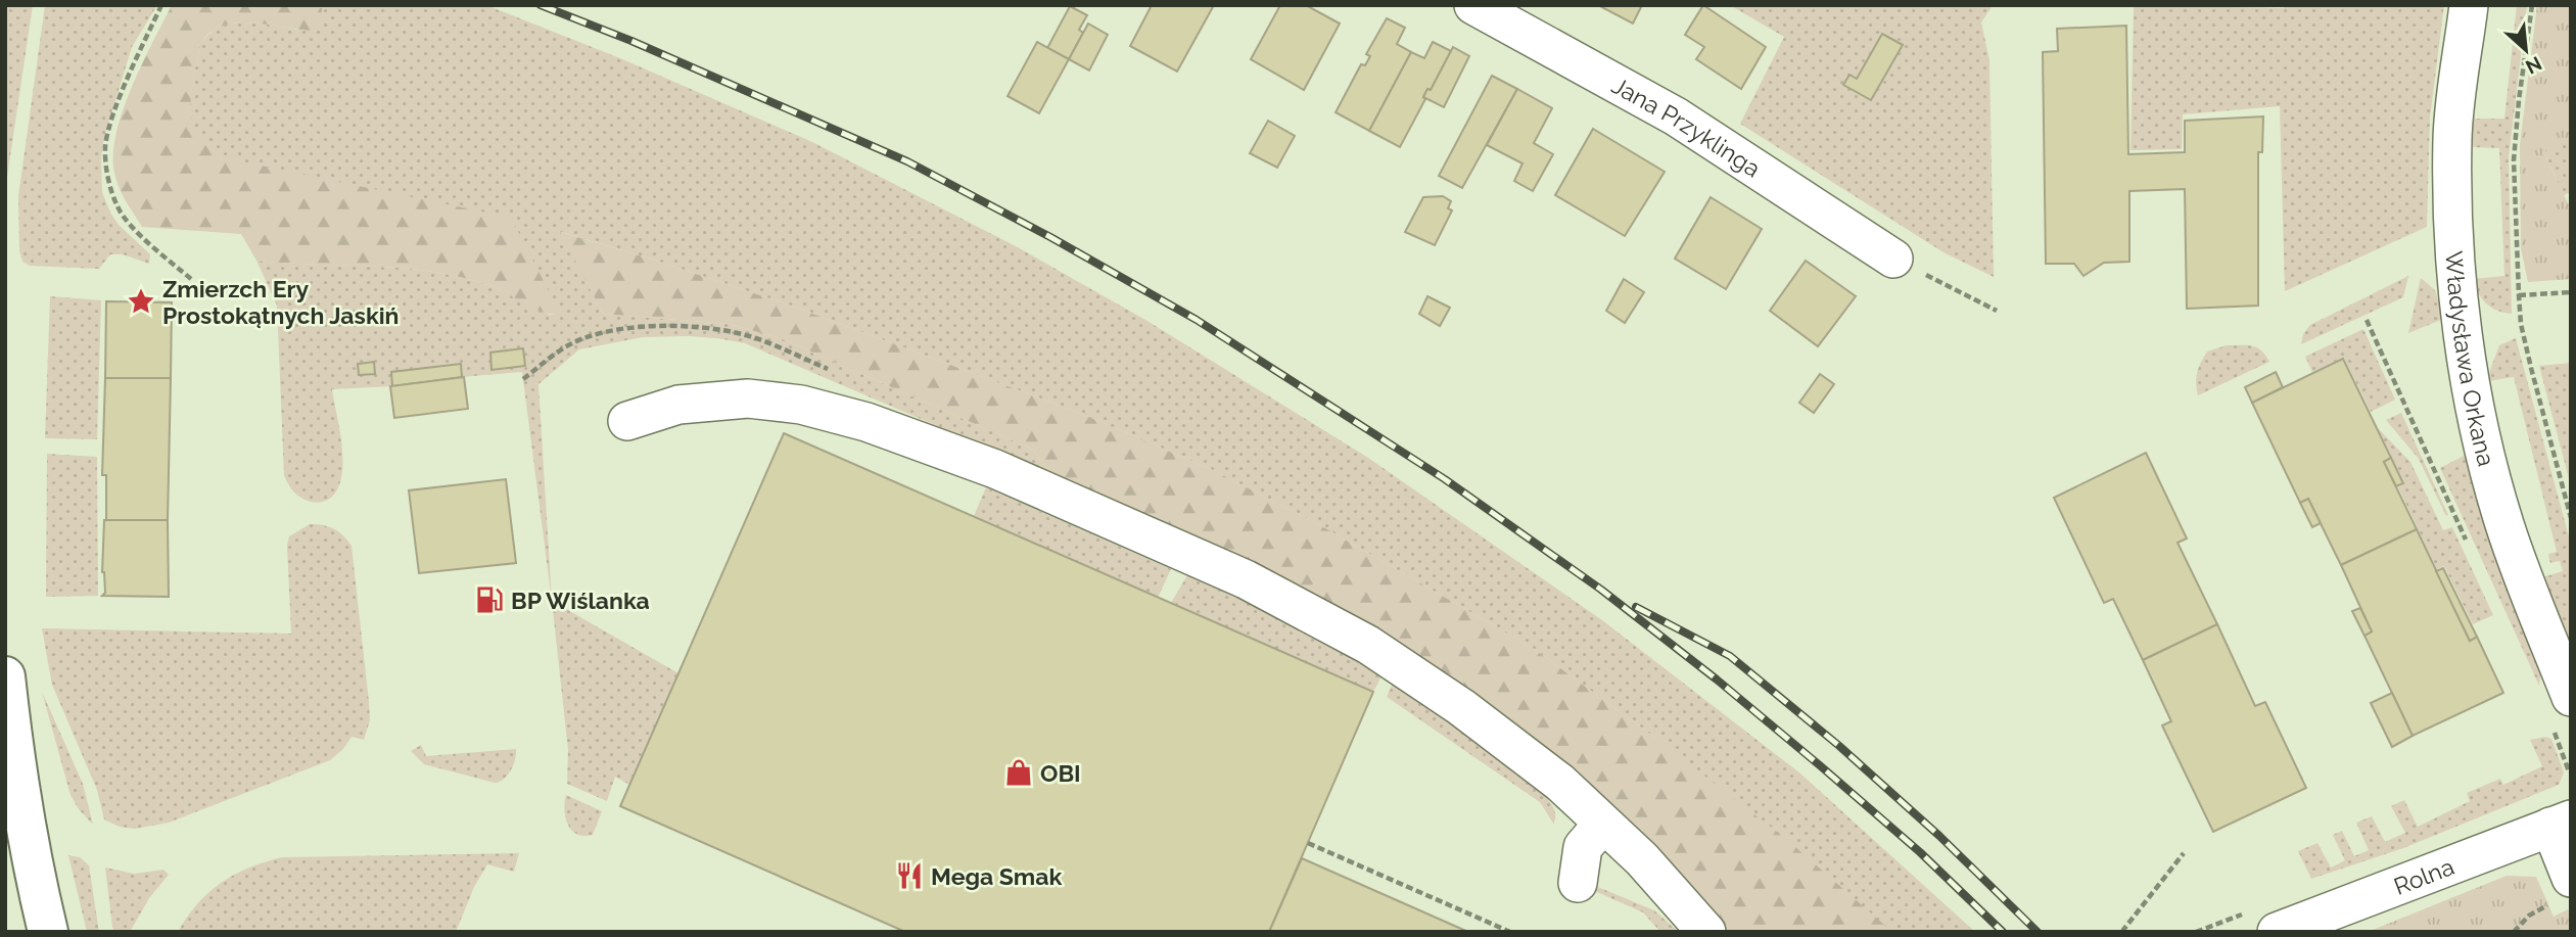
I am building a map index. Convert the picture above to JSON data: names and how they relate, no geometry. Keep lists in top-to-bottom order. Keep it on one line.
{"streets":{"street":["Jana Przyklinga","Władysława Orkana","Rolna"]},"places":{"place":["Zmierzch Ery Prostokątnych Jaskiń"],"fuel station":["BP Wiślanka"],"shop":["OBI"],"restaurant":["Mega Smak"]},"north":"bottom right"}
